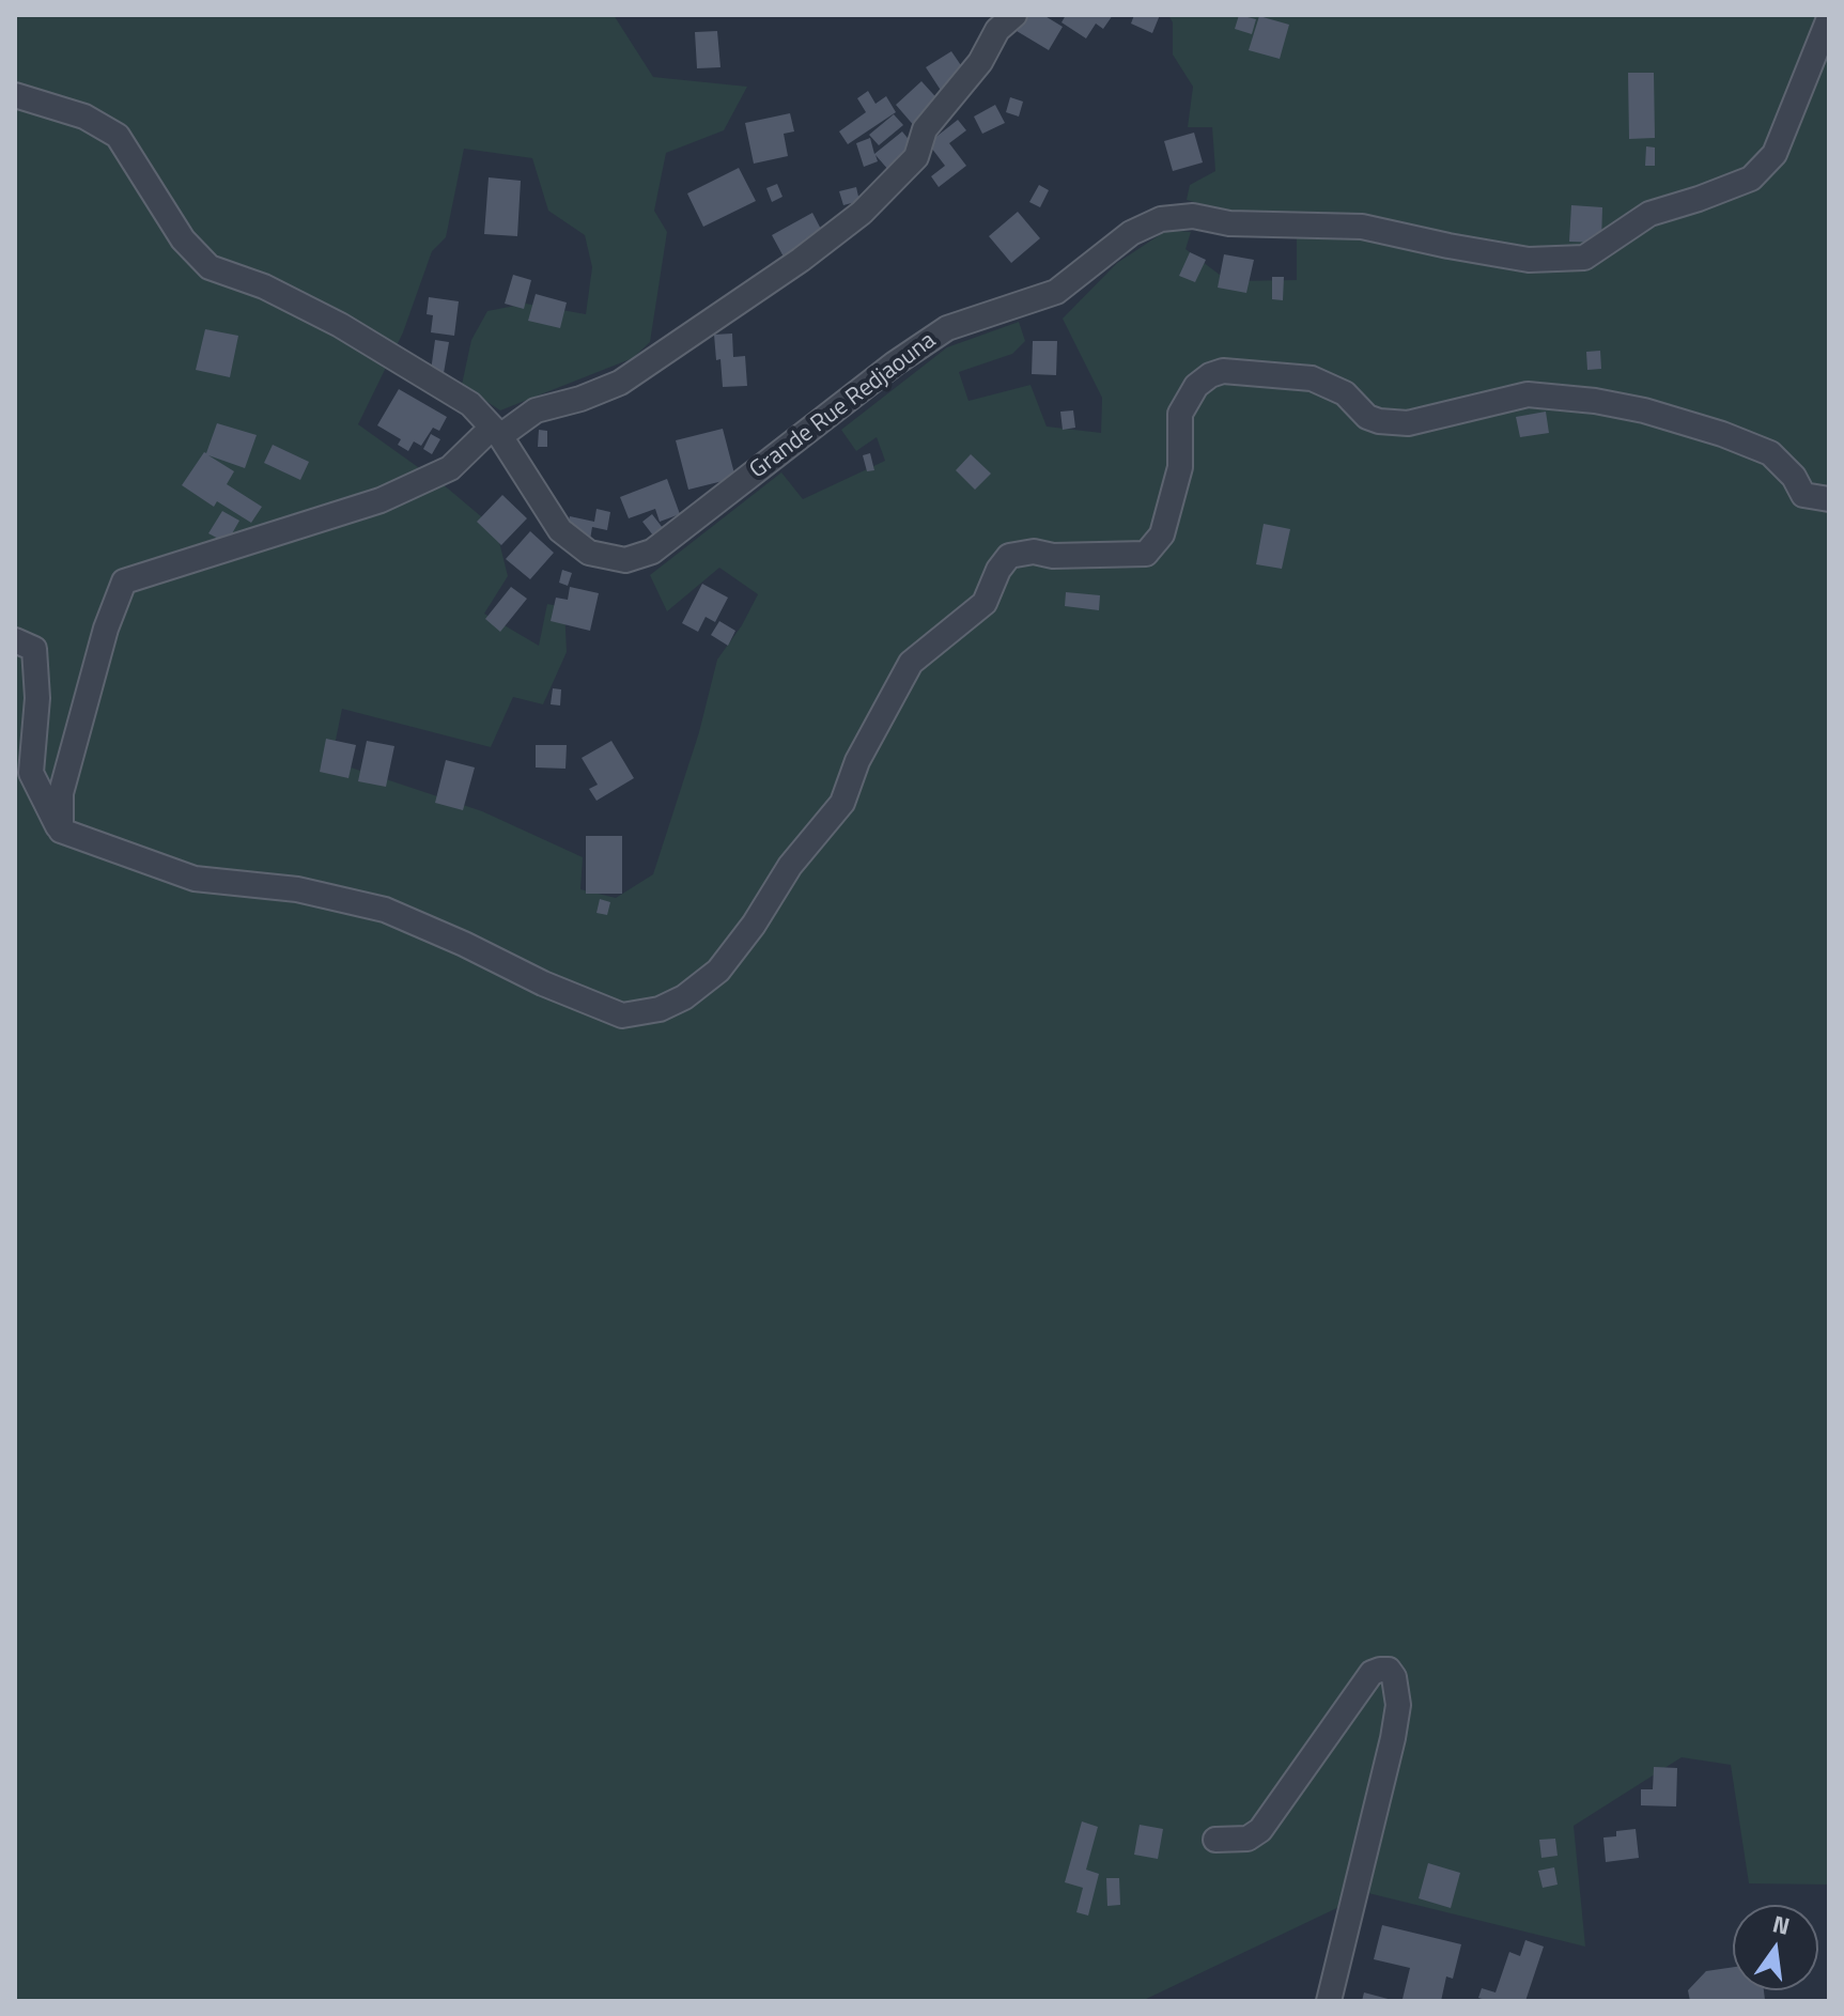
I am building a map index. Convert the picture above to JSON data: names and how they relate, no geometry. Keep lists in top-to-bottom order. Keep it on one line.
{"streets":{"street":["Grande Rue Redjaouna"]},"north":"top"}
